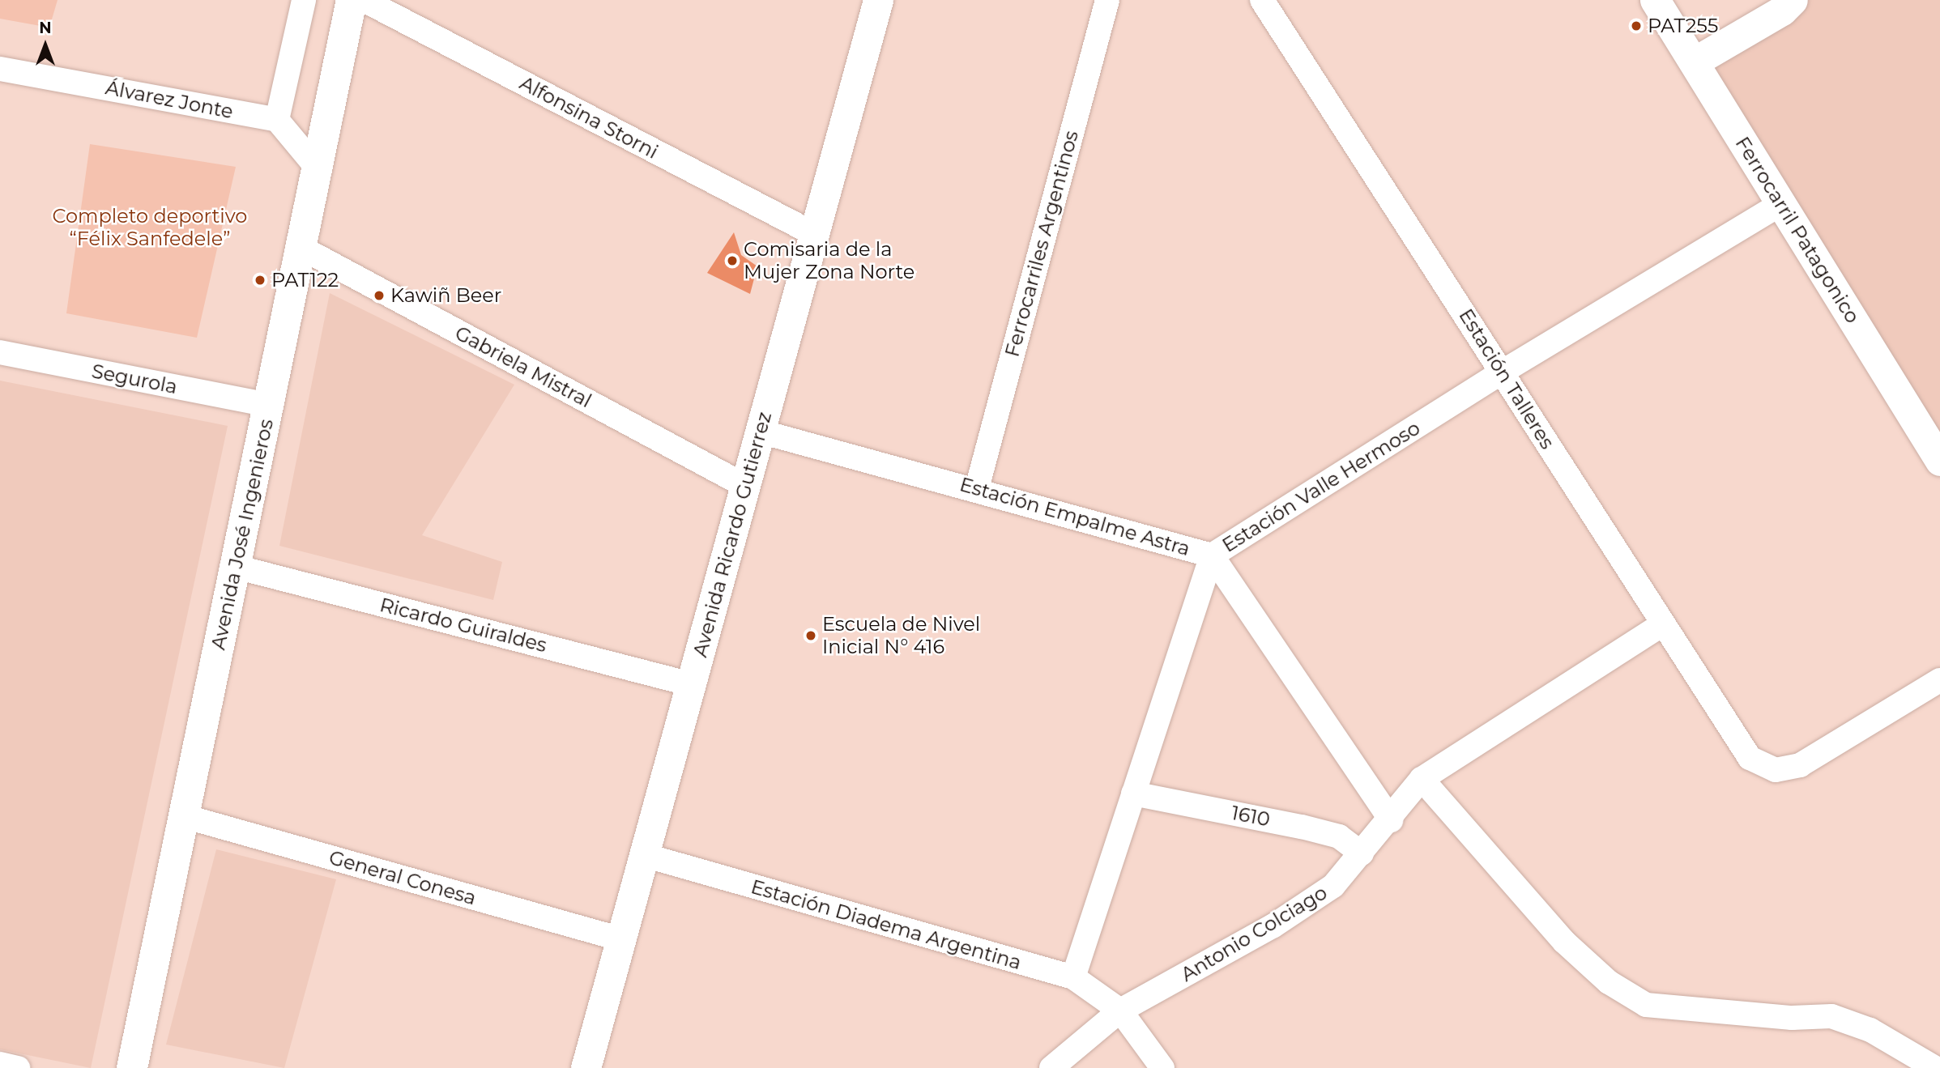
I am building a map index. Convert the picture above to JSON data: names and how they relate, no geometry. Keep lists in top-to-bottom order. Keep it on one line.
{"streets":{"main road":["Avenida José Ingenieros"],"street":["Álvarez Jonte","Alfonsina Storni","Ferrocarril Patagonico","Ferrocarriles Argentinos","Gabriela Mistral","Segurola","Estación Talleres","Estación Valle Hermoso","Estación Empalme Astra","Avenida Ricardo Gutierrez","Ricardo Guiraldes","1610","General Conesa","Estación Diadema Argentina","Antonio Colciago"]},"crossings":[["Alfonsina Storni","Avenida Ricardo Gutierrez"],["Ferrocarril Patagonico","Estación Valle Hermoso"],["Ferrocarriles Argentinos","Estación Empalme Astra"],["Gabriela Mistral","Avenida José Ingenieros"],["Gabriela Mistral","Avenida Ricardo Gutierrez"],["Segurola","Avenida José Ingenieros"],["Estación Talleres","Estación Valle Hermoso"],["Estación Talleres","Antonio Colciago"],["Estación Valle Hermoso","Estación Empalme Astra"],["Estación Valle Hermoso","1610"],["Estación Valle Hermoso","Estación Diadema Argentina"],["Estación Empalme Astra","Avenida Ricardo Gutierrez"],["Estación Empalme Astra","Antonio Colciago"],["Avenida José Ingenieros","Ricardo Guiraldes"],["Avenida José Ingenieros","General Conesa"],["Avenida Ricardo Gutierrez","Ricardo Guiraldes"],["Avenida Ricardo Gutierrez","General Conesa"],["Avenida Ricardo Gutierrez","Estación Diadema Argentina"],["1610","Antonio Colciago"],["Estación Diadema Argentina","Antonio Colciago"]],"parks":["Completo deportivo “Félix Sanfedele”"],"places":["PAT255","Comisaria de la Mujer Zona Norte","PAT122","Kawiñ Beer","Escuela de Nivel Inicial N° 416"],"north":"top"}
